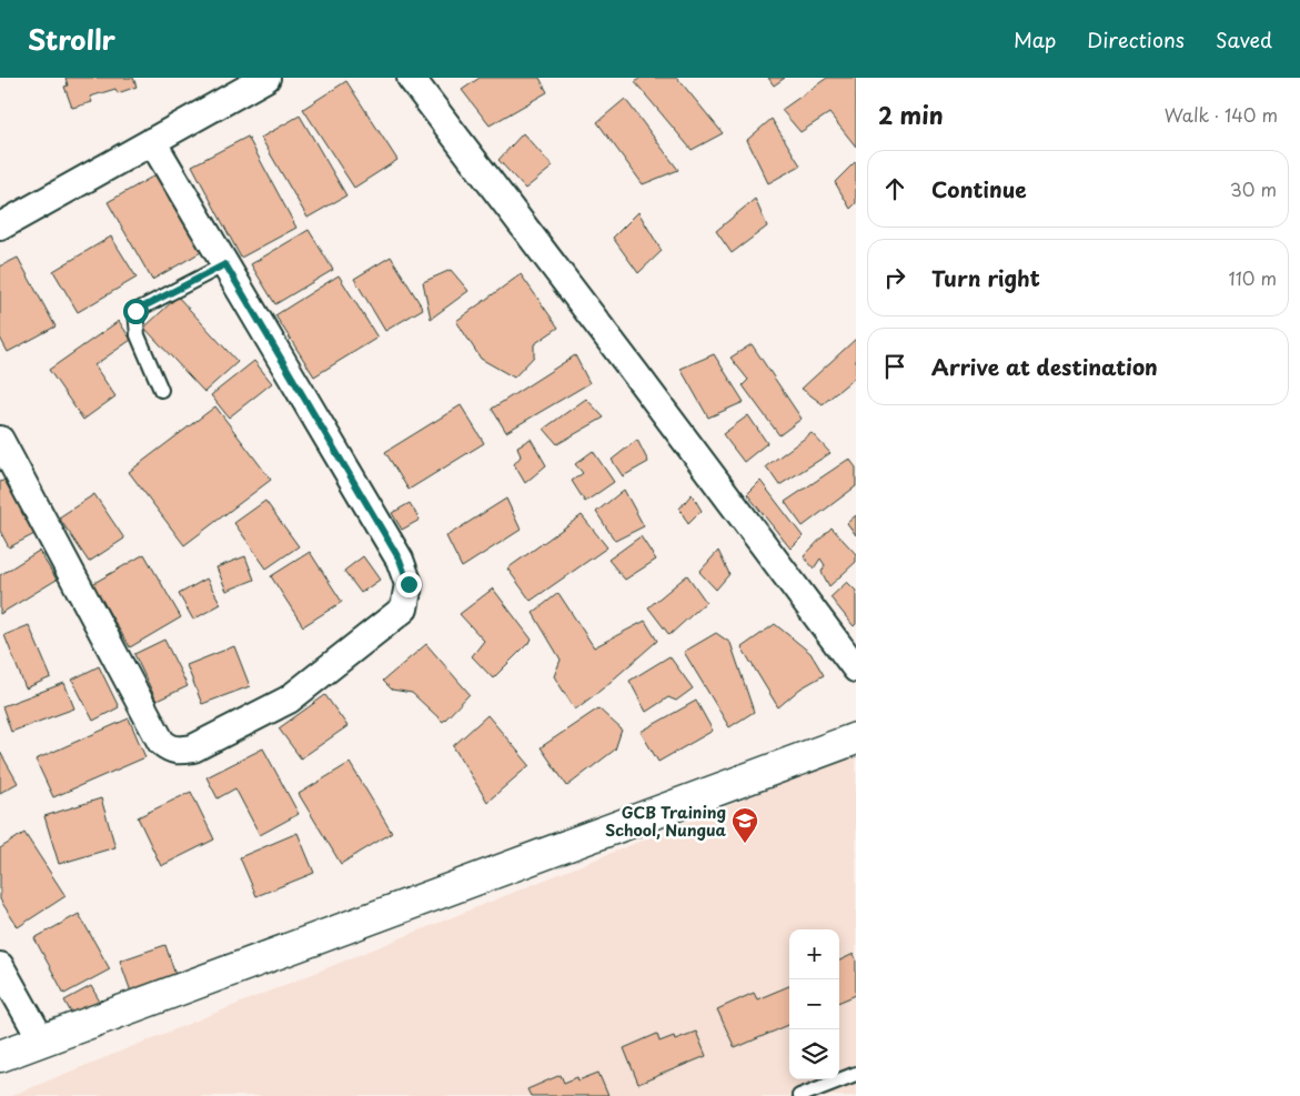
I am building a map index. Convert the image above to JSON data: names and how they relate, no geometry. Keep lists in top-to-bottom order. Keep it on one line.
{"places":{"school or university":["GCB Training School, Nungua"]},"page":{"header":"Strollr","nav":["Map","Directions","Saved"],"heading":["2 min","Walk · 140 m"],"list":[["Continue","30 m"],["Turn right","110 m"],"Arrive at destination"],"map_buttons":["+","−"]}}
